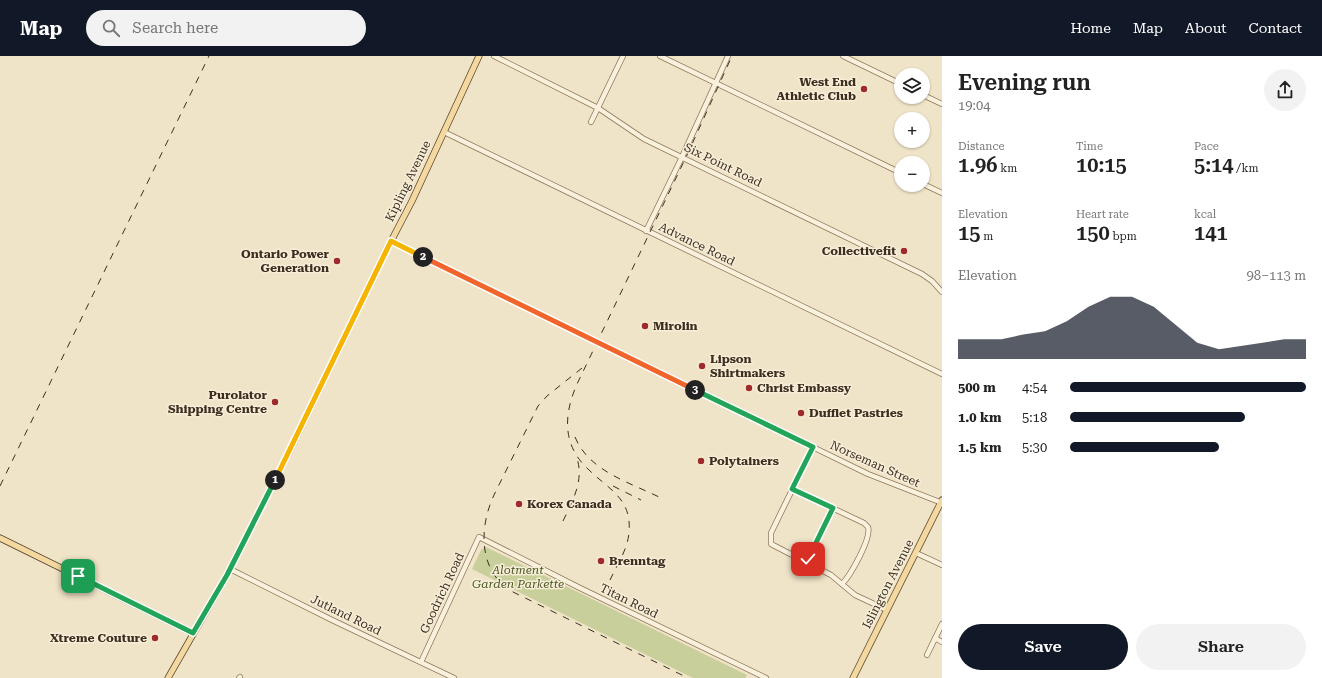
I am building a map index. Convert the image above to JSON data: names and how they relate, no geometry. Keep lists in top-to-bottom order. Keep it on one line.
{"streets":{"main road":["Kipling Avenue","Islington Avenue"],"street":["Six Point Road","Advance Road","Norseman Street","Goodrich Road","Titan Road","Jutland Road"]},"crossings":[["Kipling Avenue","Advance Road"],["Kipling Avenue","Norseman Street"],["Kipling Avenue","Jutland Road"],["Norseman Street","Islington Avenue"],["Goodrich Road","Titan Road"],["Goodrich Road","Jutland Road"]],"parks":["Alotment Garden Parkette"],"places":["West End Athletic Club","Collectivefit","Ontario Power Generation","Mirolin","Lipson Shirtmakers","Christ Embassy","Purolator Shipping Centre","Dufflet Pastries","Polytainers","Korex Canada","Brenntag","Xtreme Couture"],"page":{"header":"Map","search":"Search here","nav":["Home","Map","About","Contact"],"heading":["Evening run","19:04"],"map_buttons":["+","−"],"stats":[["Distance","1.96 km"],["Time","10:15"],["Pace","5:14 /km"],["Elevation","15 m"],["Heart rate","150 bpm"],["kcal","141"]],"pins":["2","3","1"],"chart":["Elevation","98–113 m"],"list":[{"name":"500 m","note":"4:54"},{"name":"1.0 km","note":"5:18"},{"name":"1.5 km","note":"5:30"}],"buttons":["Save","Share"]}}
